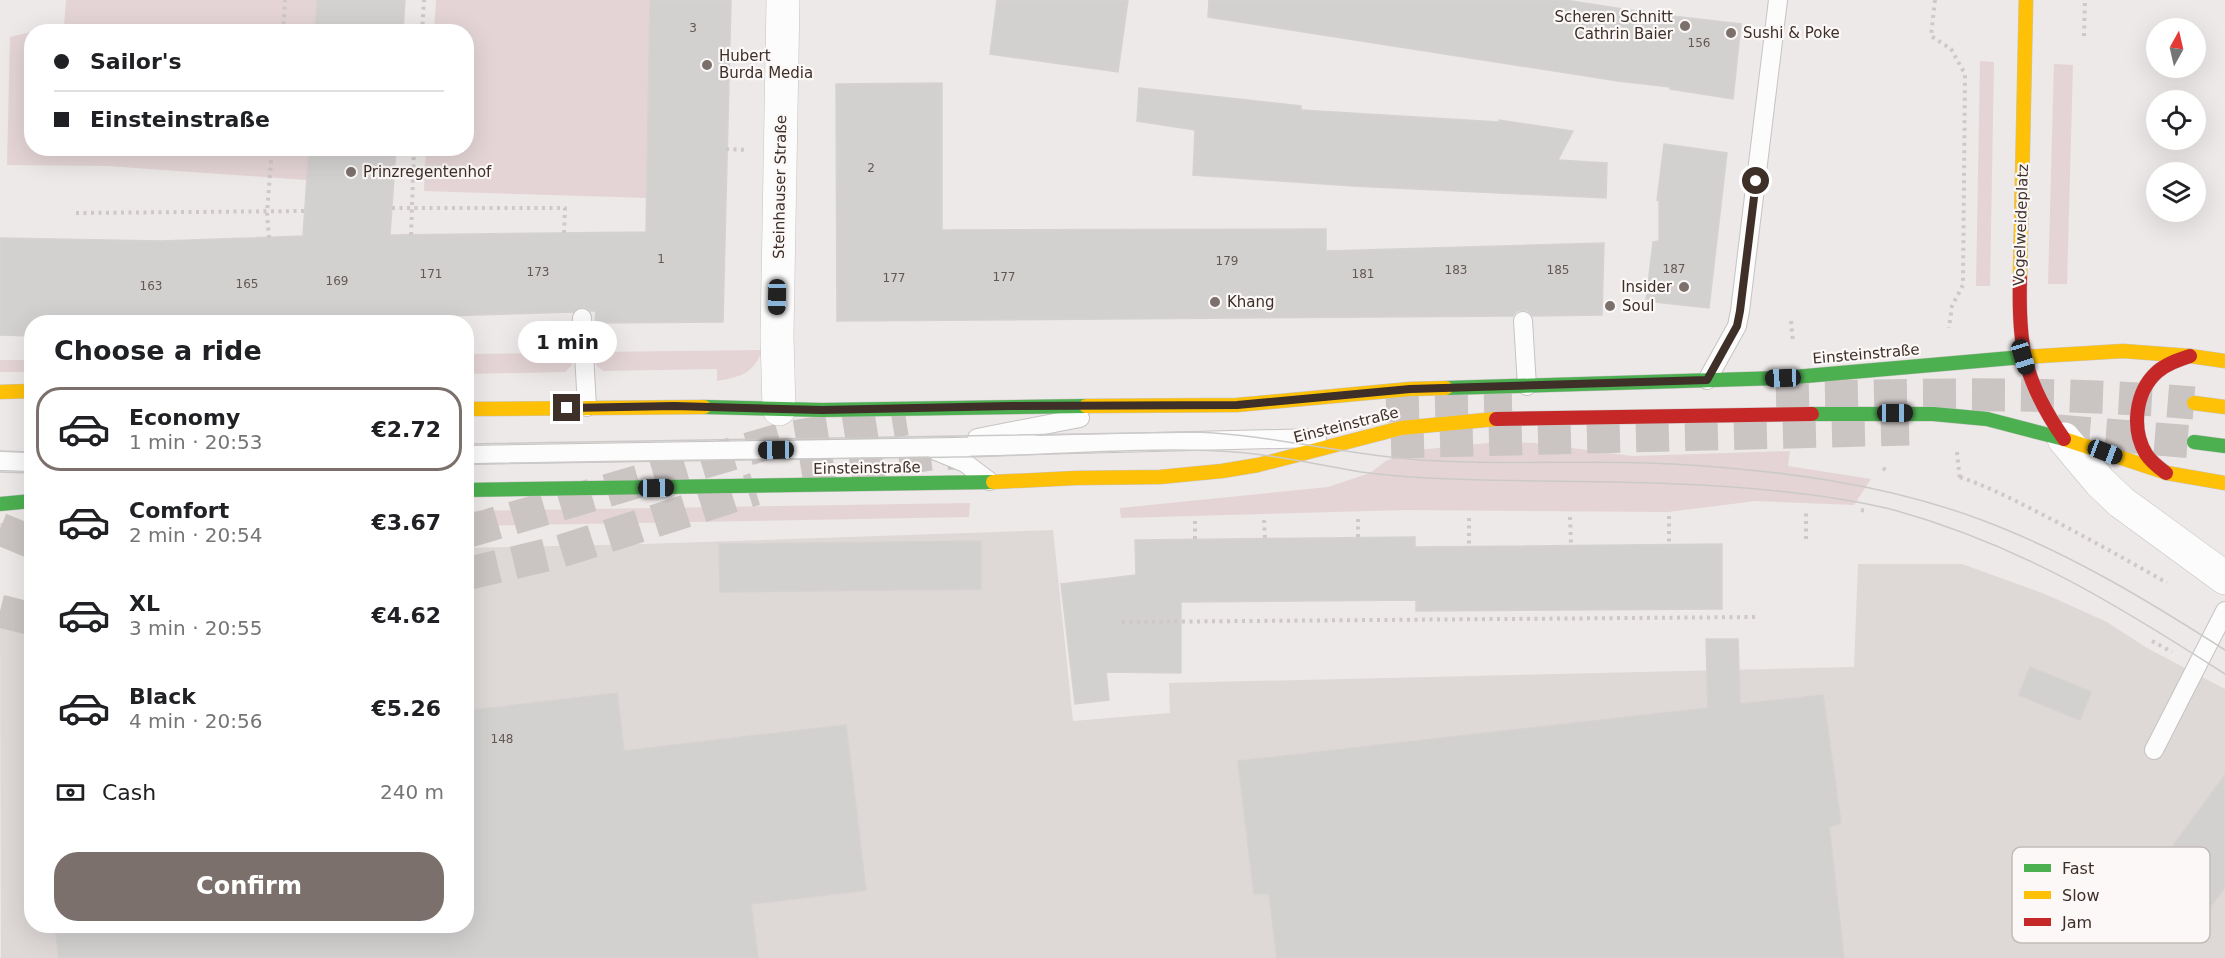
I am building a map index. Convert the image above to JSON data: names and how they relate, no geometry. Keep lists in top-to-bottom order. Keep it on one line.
{"streets":{"main road":["Vogelweideplatz","Einsteinstraße"],"street":["Steinhauser Straße"]},"crossings":[["Steinhauser Straße","Einsteinstraße"],["Vogelweideplatz","Einsteinstraße"]],"places":["Scheren Schnitt Cathrin Baier","Sushi & Poke","Hubert Burda Media","Prinzregentenhof","Insider","Khang","Soul"],"house_numbers":["3","156","2","1","179","187","183","185","173","171","181","177","177","169","165","163","148"],"legend":["Fast","Slow","Jam"],"north":"top","page":{"banner":["Sailor's","Einsteinstraße"],"heading":"Choose a ride","bubble":"1 min","list":[{"name":"Economy","note":"1 min · 20:53","value":"€2.72"},{"name":"Comfort","note":"2 min · 20:54","value":"€3.67"},{"name":"XL","note":"3 min · 20:55","value":"€4.62"},{"name":"Black","note":"4 min · 20:56","value":"€5.26"}],"pay":["Cash","240 m"],"buttons":"Confirm"}}
